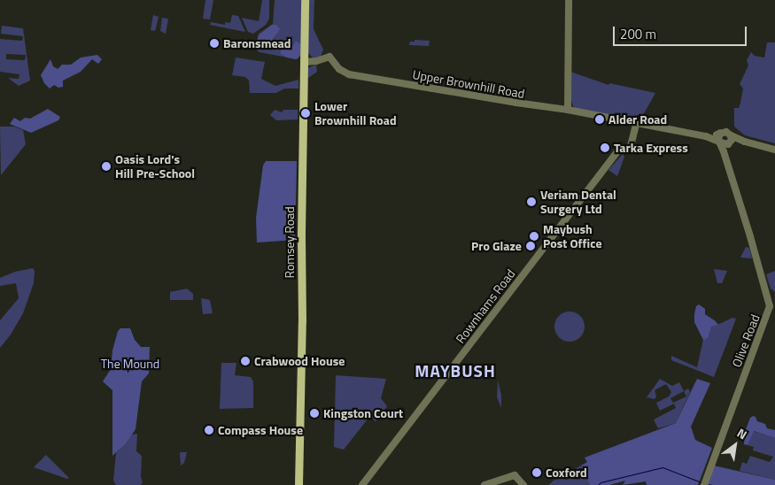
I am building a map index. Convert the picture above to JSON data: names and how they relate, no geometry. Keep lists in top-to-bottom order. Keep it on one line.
{"streets":{"main road":["Romsey Road"],"street":["Upper Brownhill Road","Rownhams Road","Olive Road"]},"crossings":[["Upper Brownhill Road","Romsey Road"],["Upper Brownhill Road","Rownhams Road"]],"districts":["MAYBUSH"],"parks":["The Mound"],"places":["Baronsmead","Lower Brownhill Road","Alder Road","Tarka Express","Oasis Lord's Hill Pre-School","Veriam Dental Surgery Ltd","Maybush Post Office","Pro Glaze","Crabwood House","Kingston Court","Compass House","Coxford"],"scale_bar":"200 m","north":"top right"}
